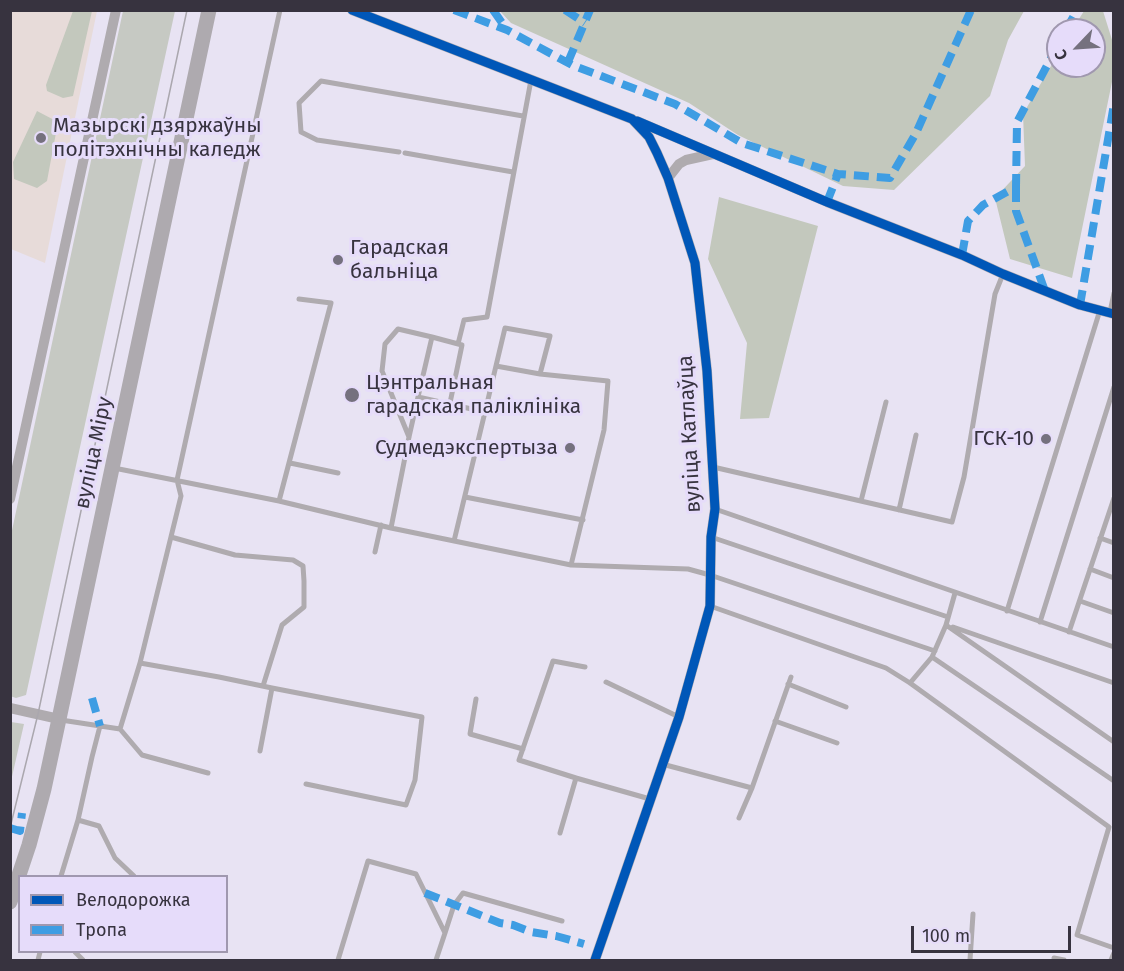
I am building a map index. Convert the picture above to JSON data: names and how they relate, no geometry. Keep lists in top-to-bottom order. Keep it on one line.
{"streets":{"main road":["вуліца Міру"],"street":["вуліца Катлаўца"]},"places":["Мазырскі дзяржаўны політэхнічны каледж","Гарадская бальніца","Цэнтральная гарадская паліклініка","ГСК-10","Судмедэкспертыза"],"legend":["Велодорожка","Тропа"],"scale_bar":"100 m","north":"bottom left"}
